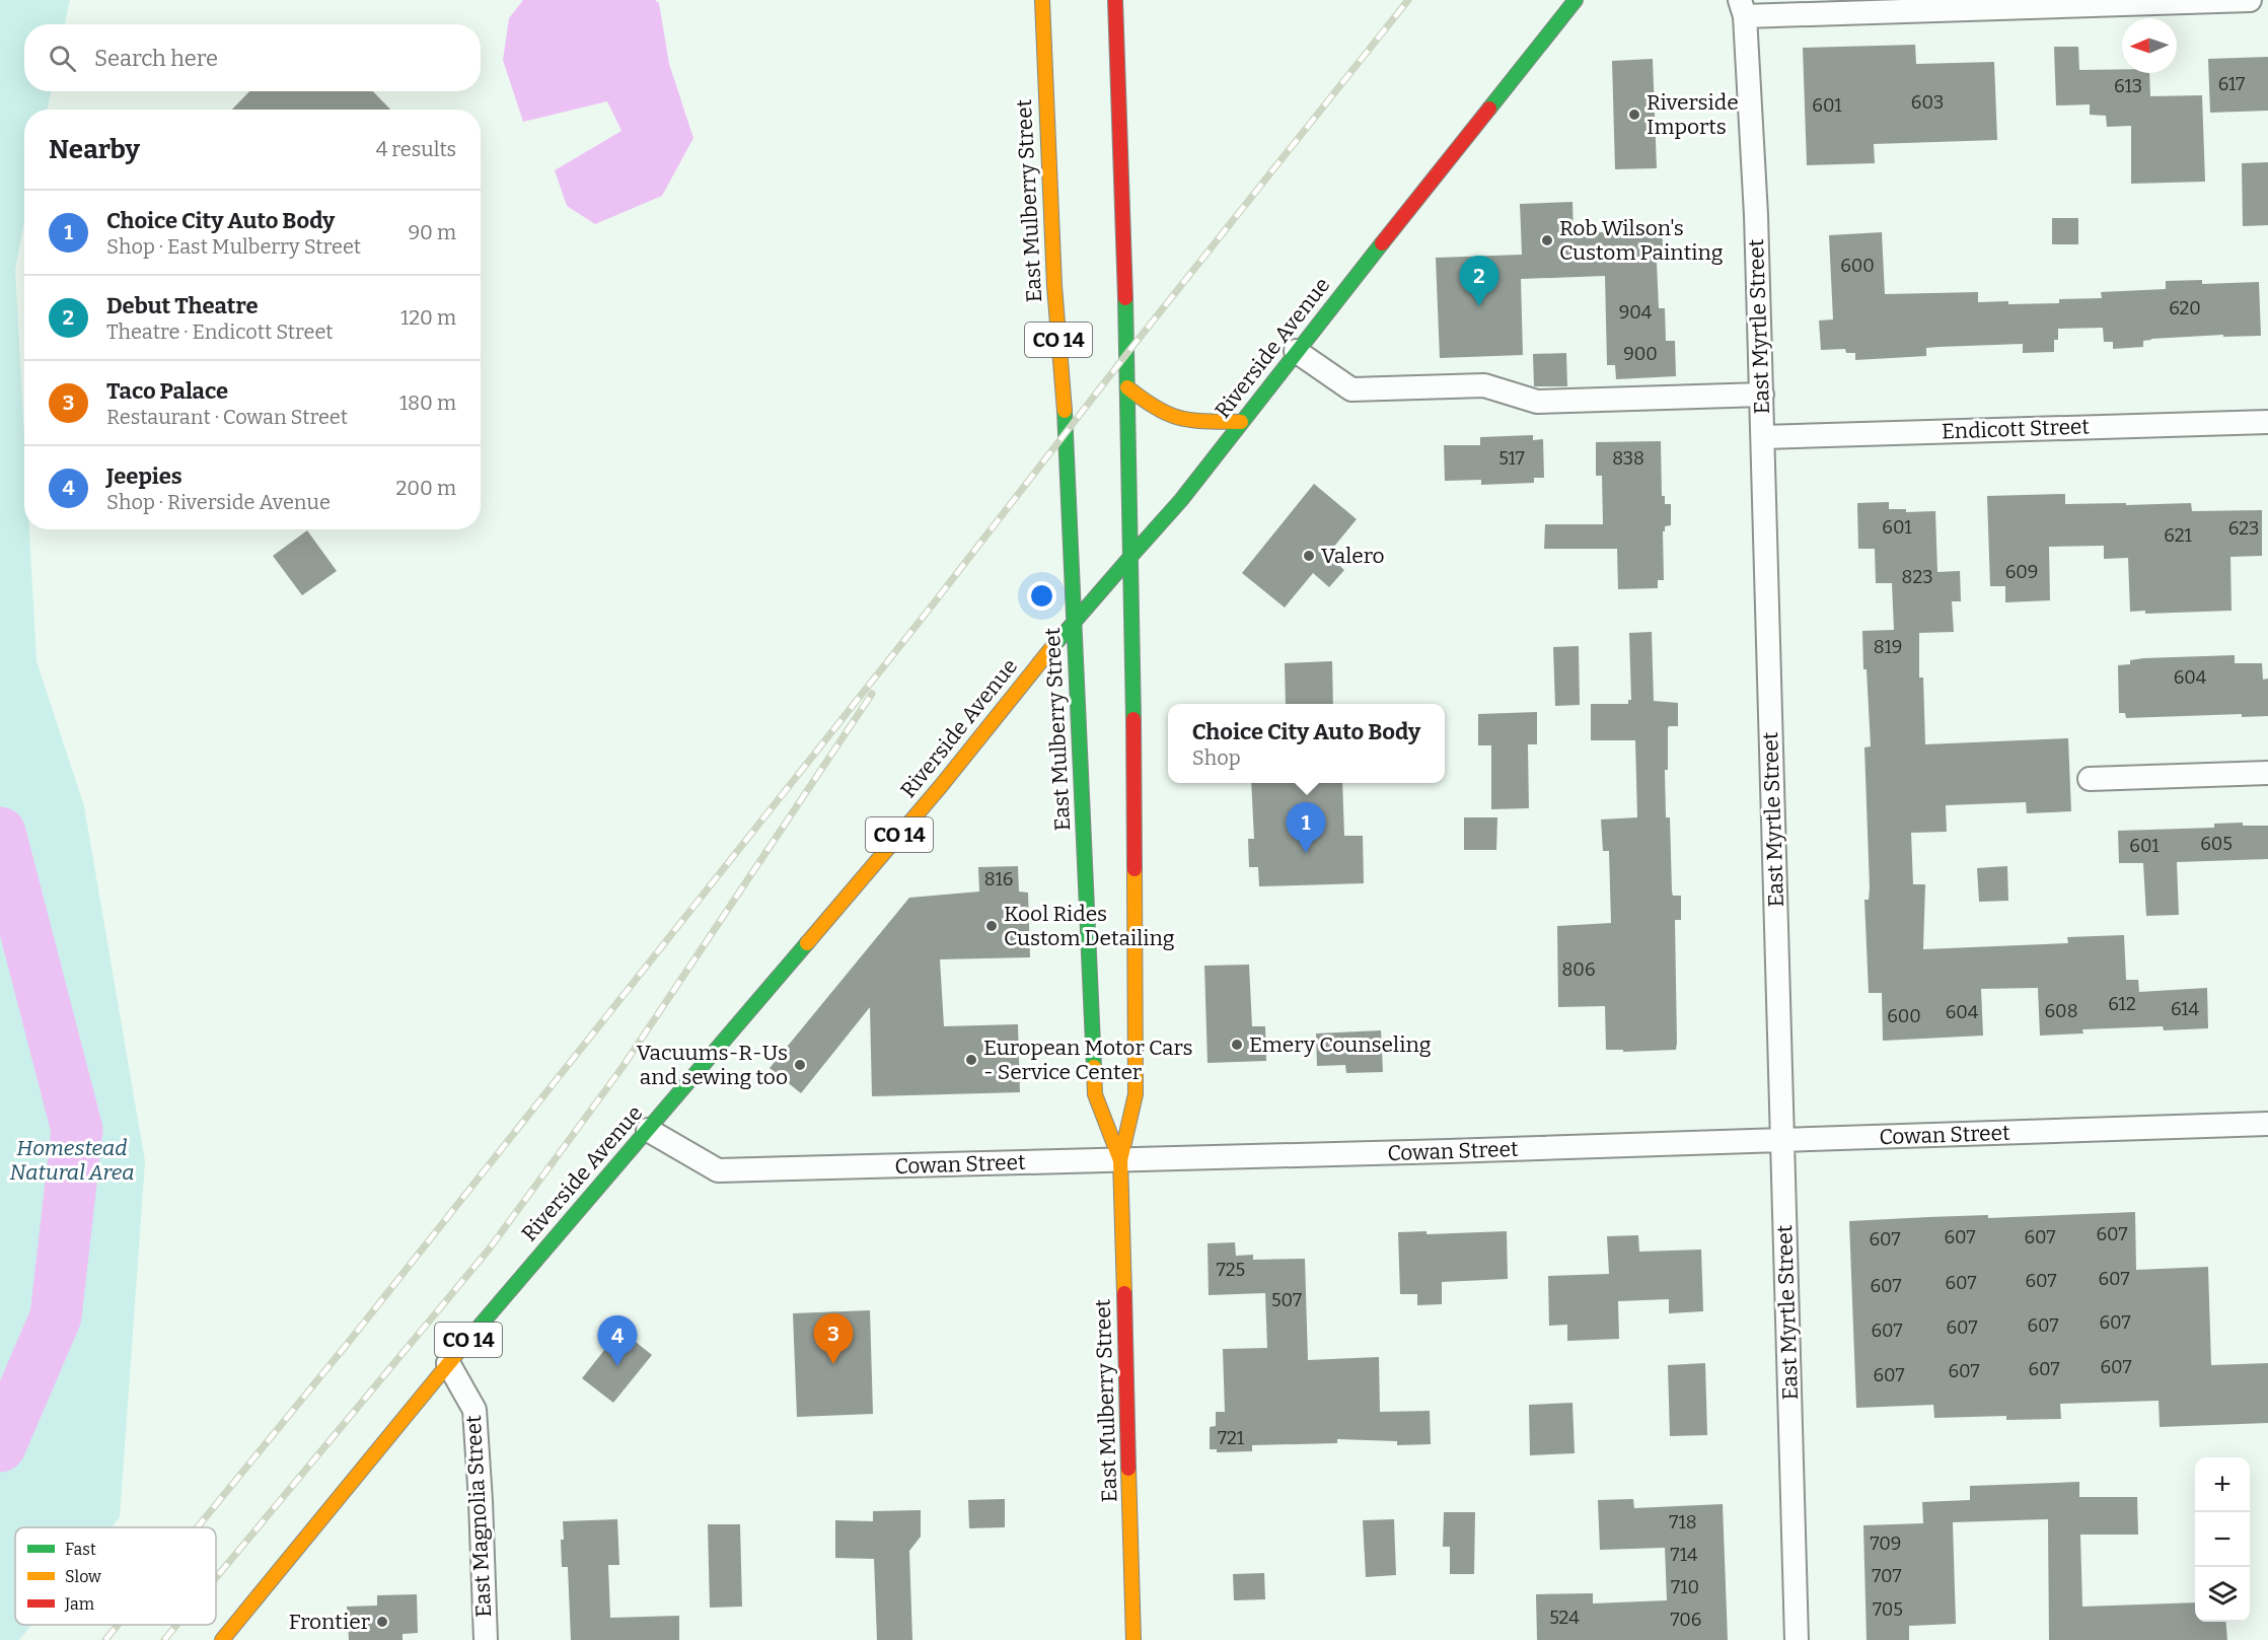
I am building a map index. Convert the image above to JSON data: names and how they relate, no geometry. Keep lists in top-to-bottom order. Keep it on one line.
{"streets":{"main road":["East Mulberry Street","CO 14","Riverside Avenue"],"street":["East Myrtle Street","Endicott Street","Cowan Street","East Magnolia Street"]},"crossings":[["East Mulberry Street","Riverside Avenue"],["East Mulberry Street","Cowan Street"],["East Myrtle Street","Endicott Street"],["East Myrtle Street","Cowan Street"],["Riverside Avenue","Cowan Street"],["Riverside Avenue","East Magnolia Street"]],"parks":["Homestead Natural Area"],"places":["Riverside Imports","Rob Wilson's Custom Painting","Valero","Kool Rides Custom Detailing","Emery Counseling","European Motor Cars - Service Center","Vacuums-R-Us and sewing too","Frontier"],"house_numbers":["617","613","603","601","600","620","904","900","517","838","601","623","621","609","823","819","604","605","601","816","806","612","614","608","604","600","607","607","607","607","725","607","607","607","607","507","607","607","607","607","607","607","607","607","721","718","709","714","707","710","705","524","706"],"legend":["Fast","Slow","Jam"],"north":"left","page":{"search":"Search here","heading":["Nearby","4 results"],"list":[{"mark":"1","name":"Choice City Auto Body","note":"Shop · East Mulberry Street","value":"90 m"},{"mark":"2","name":"Debut Theatre","note":"Theatre · Endicott Street","value":"120 m"},{"mark":"3","name":"Taco Palace","note":"Restaurant · Cowan Street","value":"180 m"},{"mark":"4","name":"Jeepies","note":"Shop · Riverside Avenue","value":"200 m"}],"pins":["2","1","3","4"],"popup":["Choice City Auto Body","Shop"],"map_buttons":["+","−"]}}
